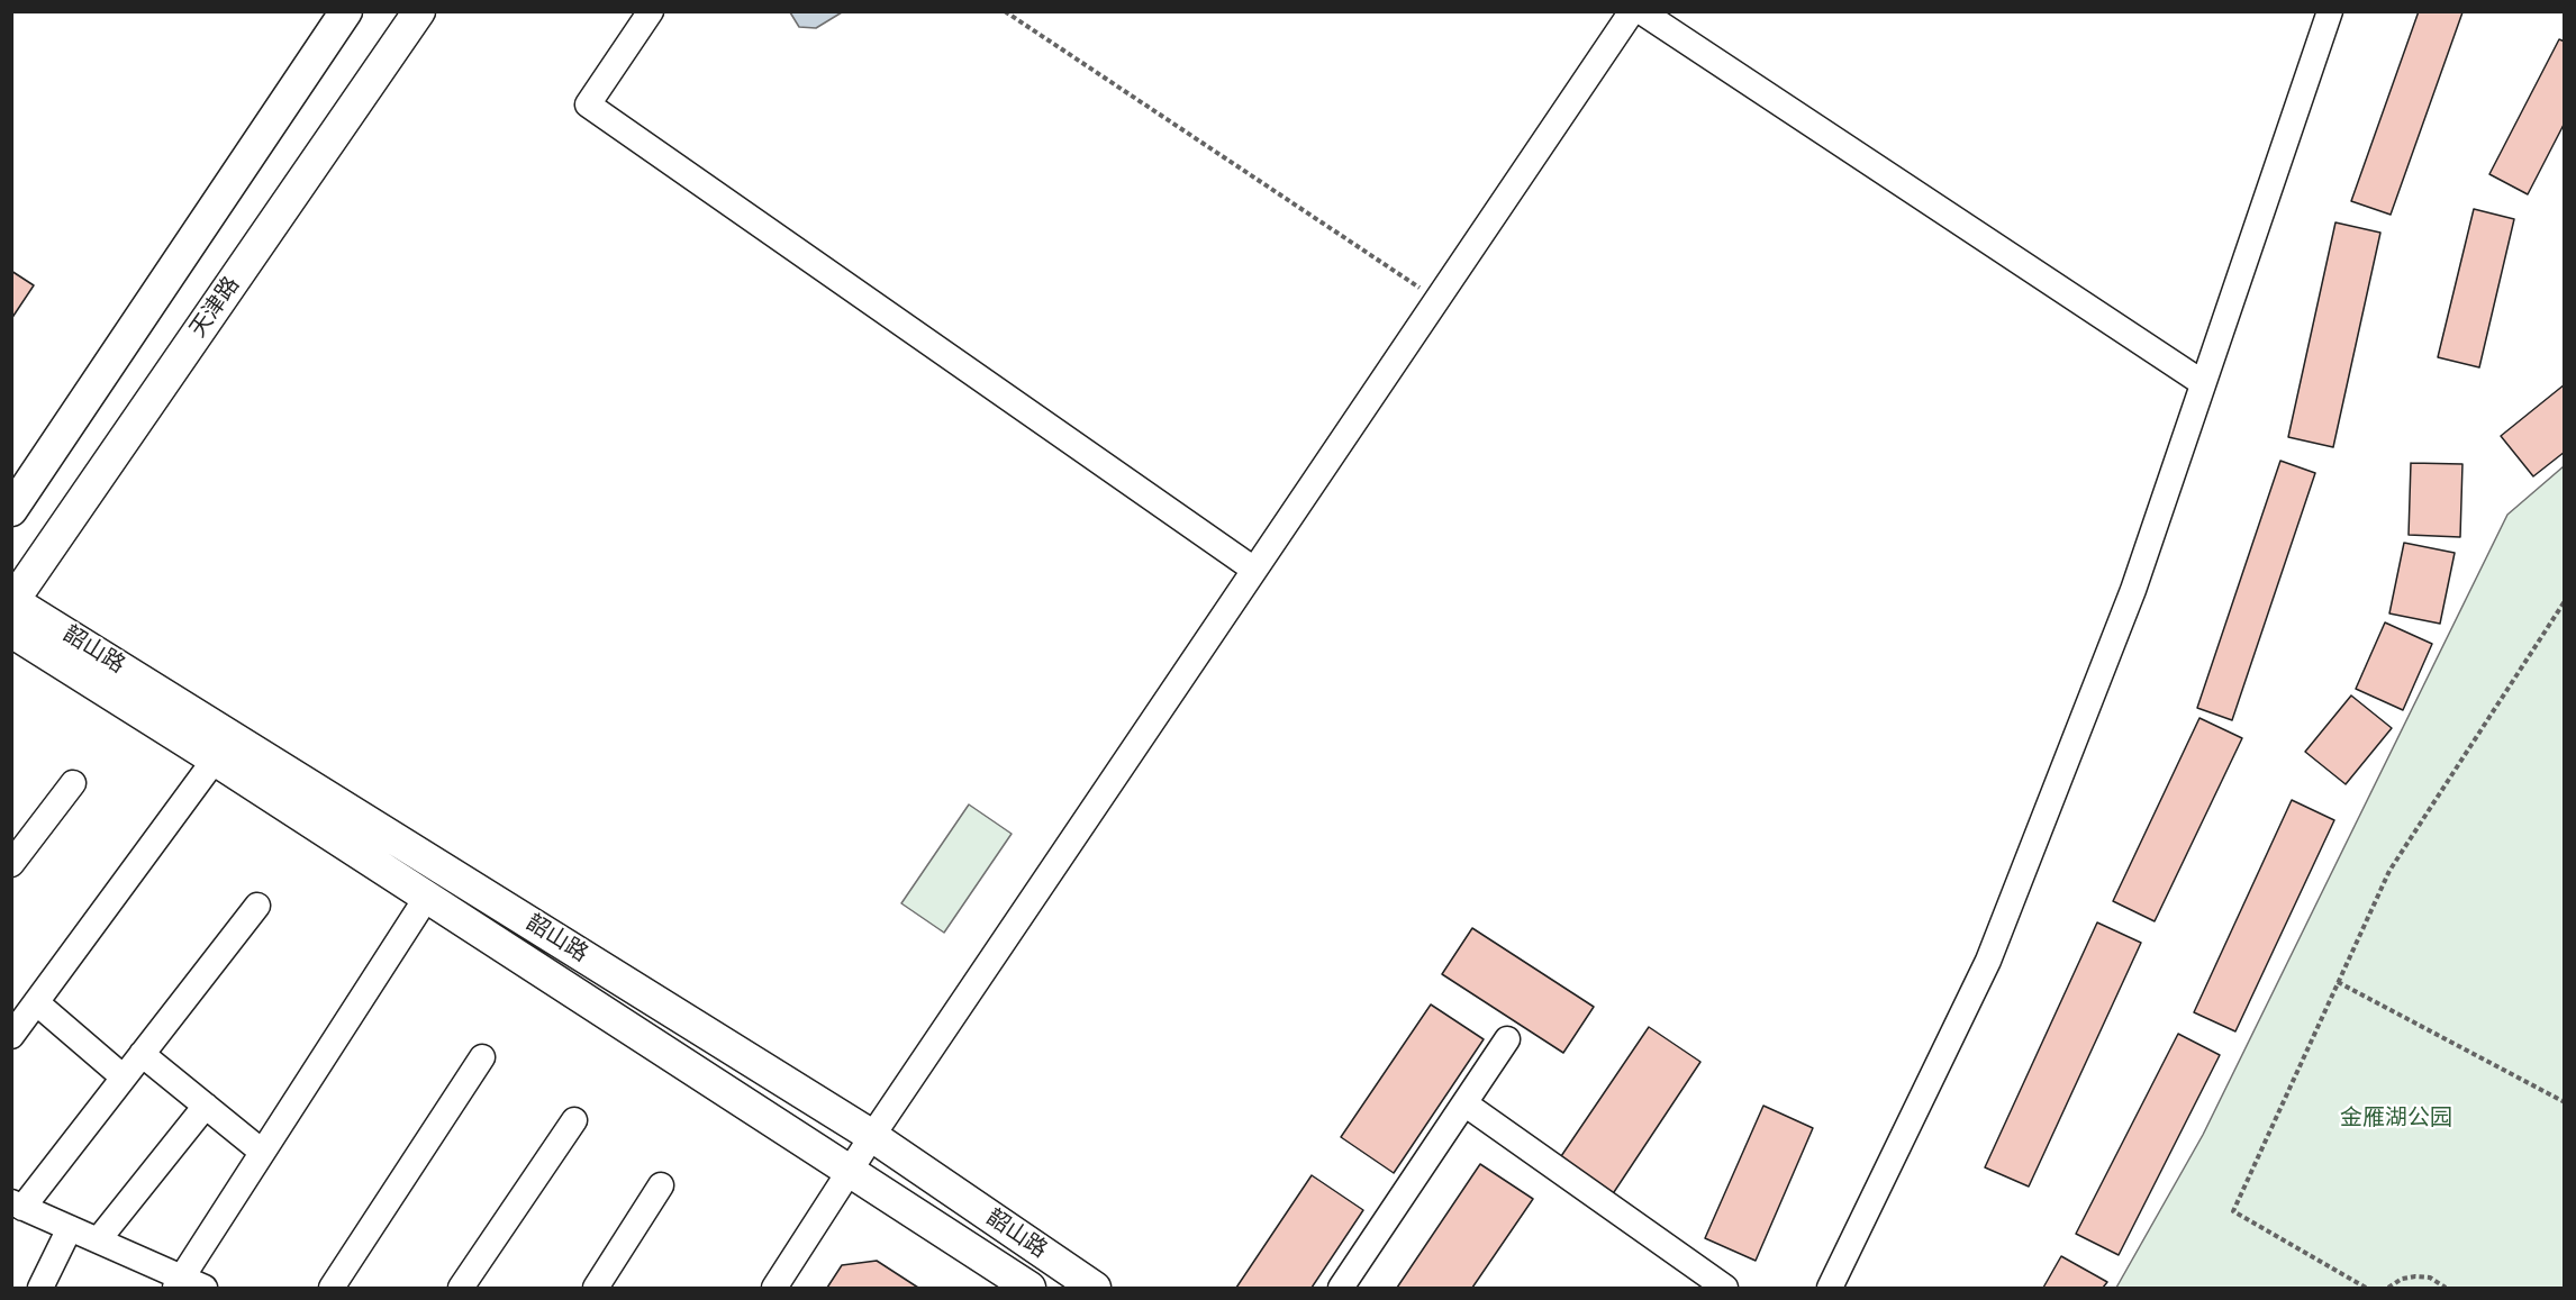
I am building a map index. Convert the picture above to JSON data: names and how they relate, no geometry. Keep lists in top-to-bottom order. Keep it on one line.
{"streets":{"main road":["天津路","韶山路"]},"crossings":[["天津路","韶山路"]],"parks":["金雁湖公园"]}
